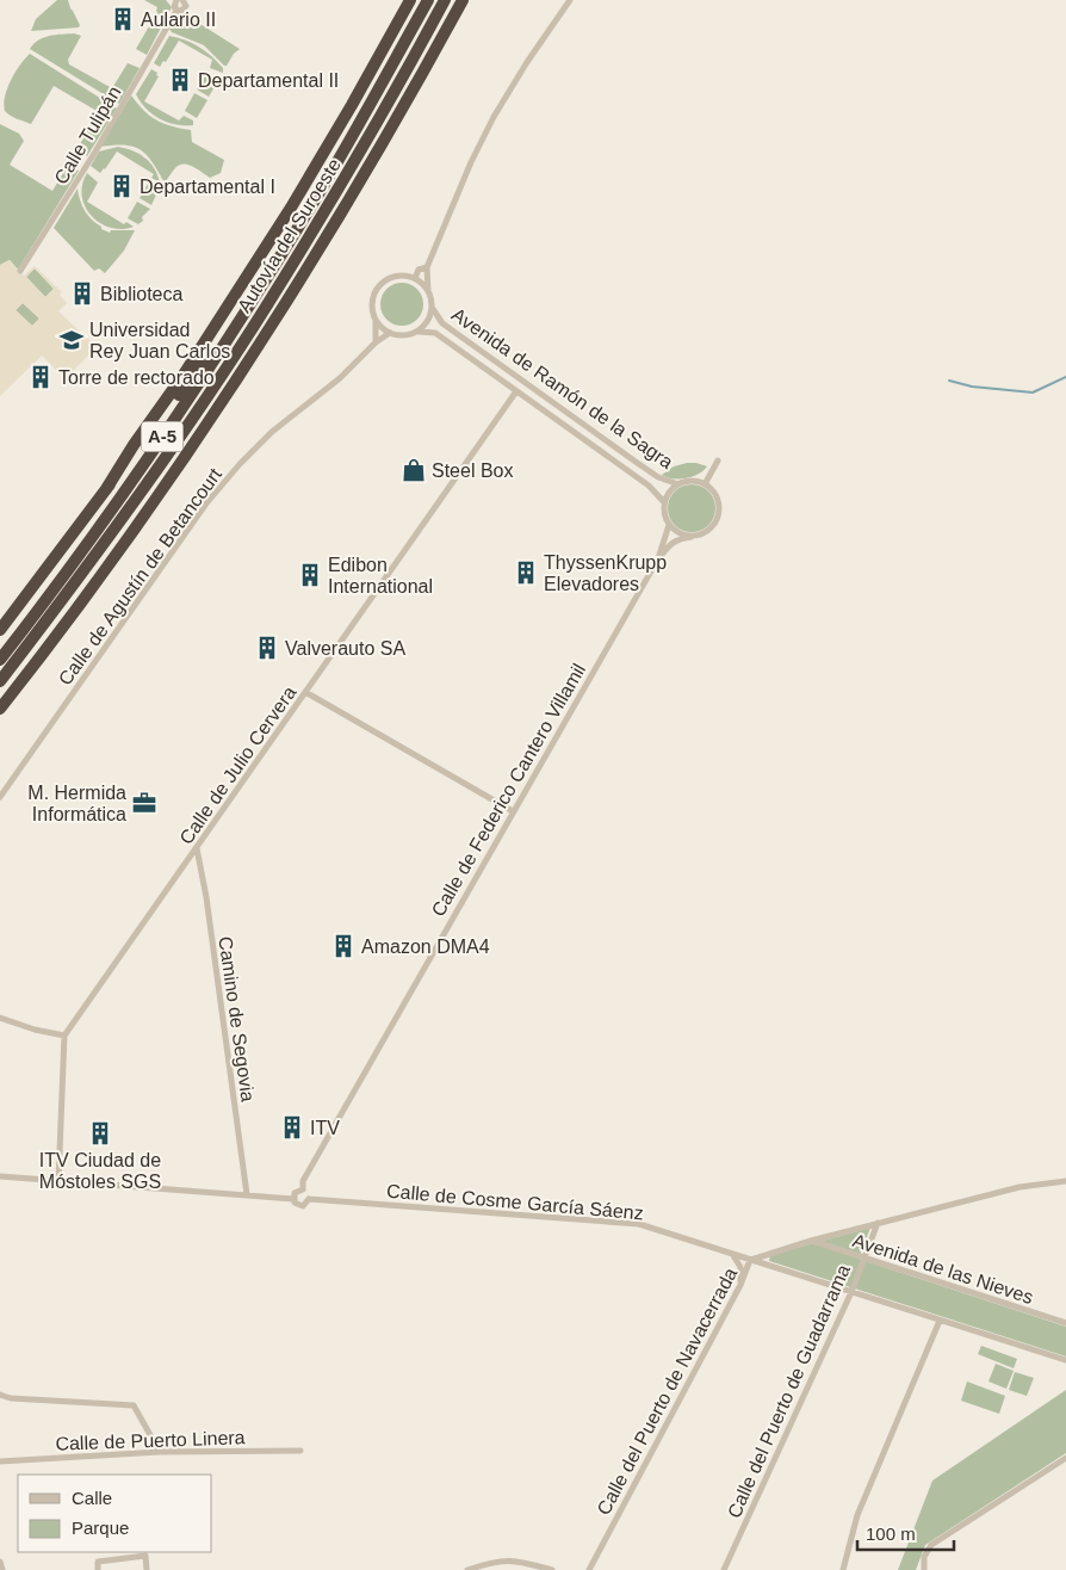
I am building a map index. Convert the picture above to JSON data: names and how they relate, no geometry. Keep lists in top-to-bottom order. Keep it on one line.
{"streets":{"highway":["Autovía del Suroeste","A-5"],"street":["Calle Tulipán","Avenida de Ramón de la Sagra","Calle de Agustín de Betancourt","Calle de Julio Cervera","Calle de Federico Cantero Villamil","Camino de Segovia","Calle de Cosme García Sáenz","Avenida de las Nieves","Calle del Puerto de Navacerrada","Calle del Puerto de Guadarrama","Calle de Puerto Linera"]},"crossings":[["Avenida de Ramón de la Sagra","Calle de Agustín de Betancourt"],["Avenida de Ramón de la Sagra","Calle de Julio Cervera"],["Avenida de Ramón de la Sagra","Calle de Federico Cantero Villamil"],["Calle de Julio Cervera","Camino de Segovia"],["Calle de Federico Cantero Villamil","Calle de Cosme García Sáenz"],["Calle de Cosme García Sáenz","Calle del Puerto de Navacerrada"],["Avenida de las Nieves","Calle del Puerto de Navacerrada"],["Avenida de las Nieves","Calle del Puerto de Guadarrama"],["Calle del Puerto de Navacerrada","Calle del Puerto de Guadarrama"]],"places":{"building":["Aulario II","Departamental II","Departamental I","Biblioteca","Torre de rectorado","ThyssenKrupp Elevadores","Edibon International","Valverauto SA","Amazon DMA4","ITV","ITV Ciudad de Móstoles SGS"],"school or university":["Universidad Rey Juan Carlos"],"shop":["Steel Box"],"office":["M. Hermida Informática"]},"legend":["Calle","Parque"],"scale_bar":"100 m"}
